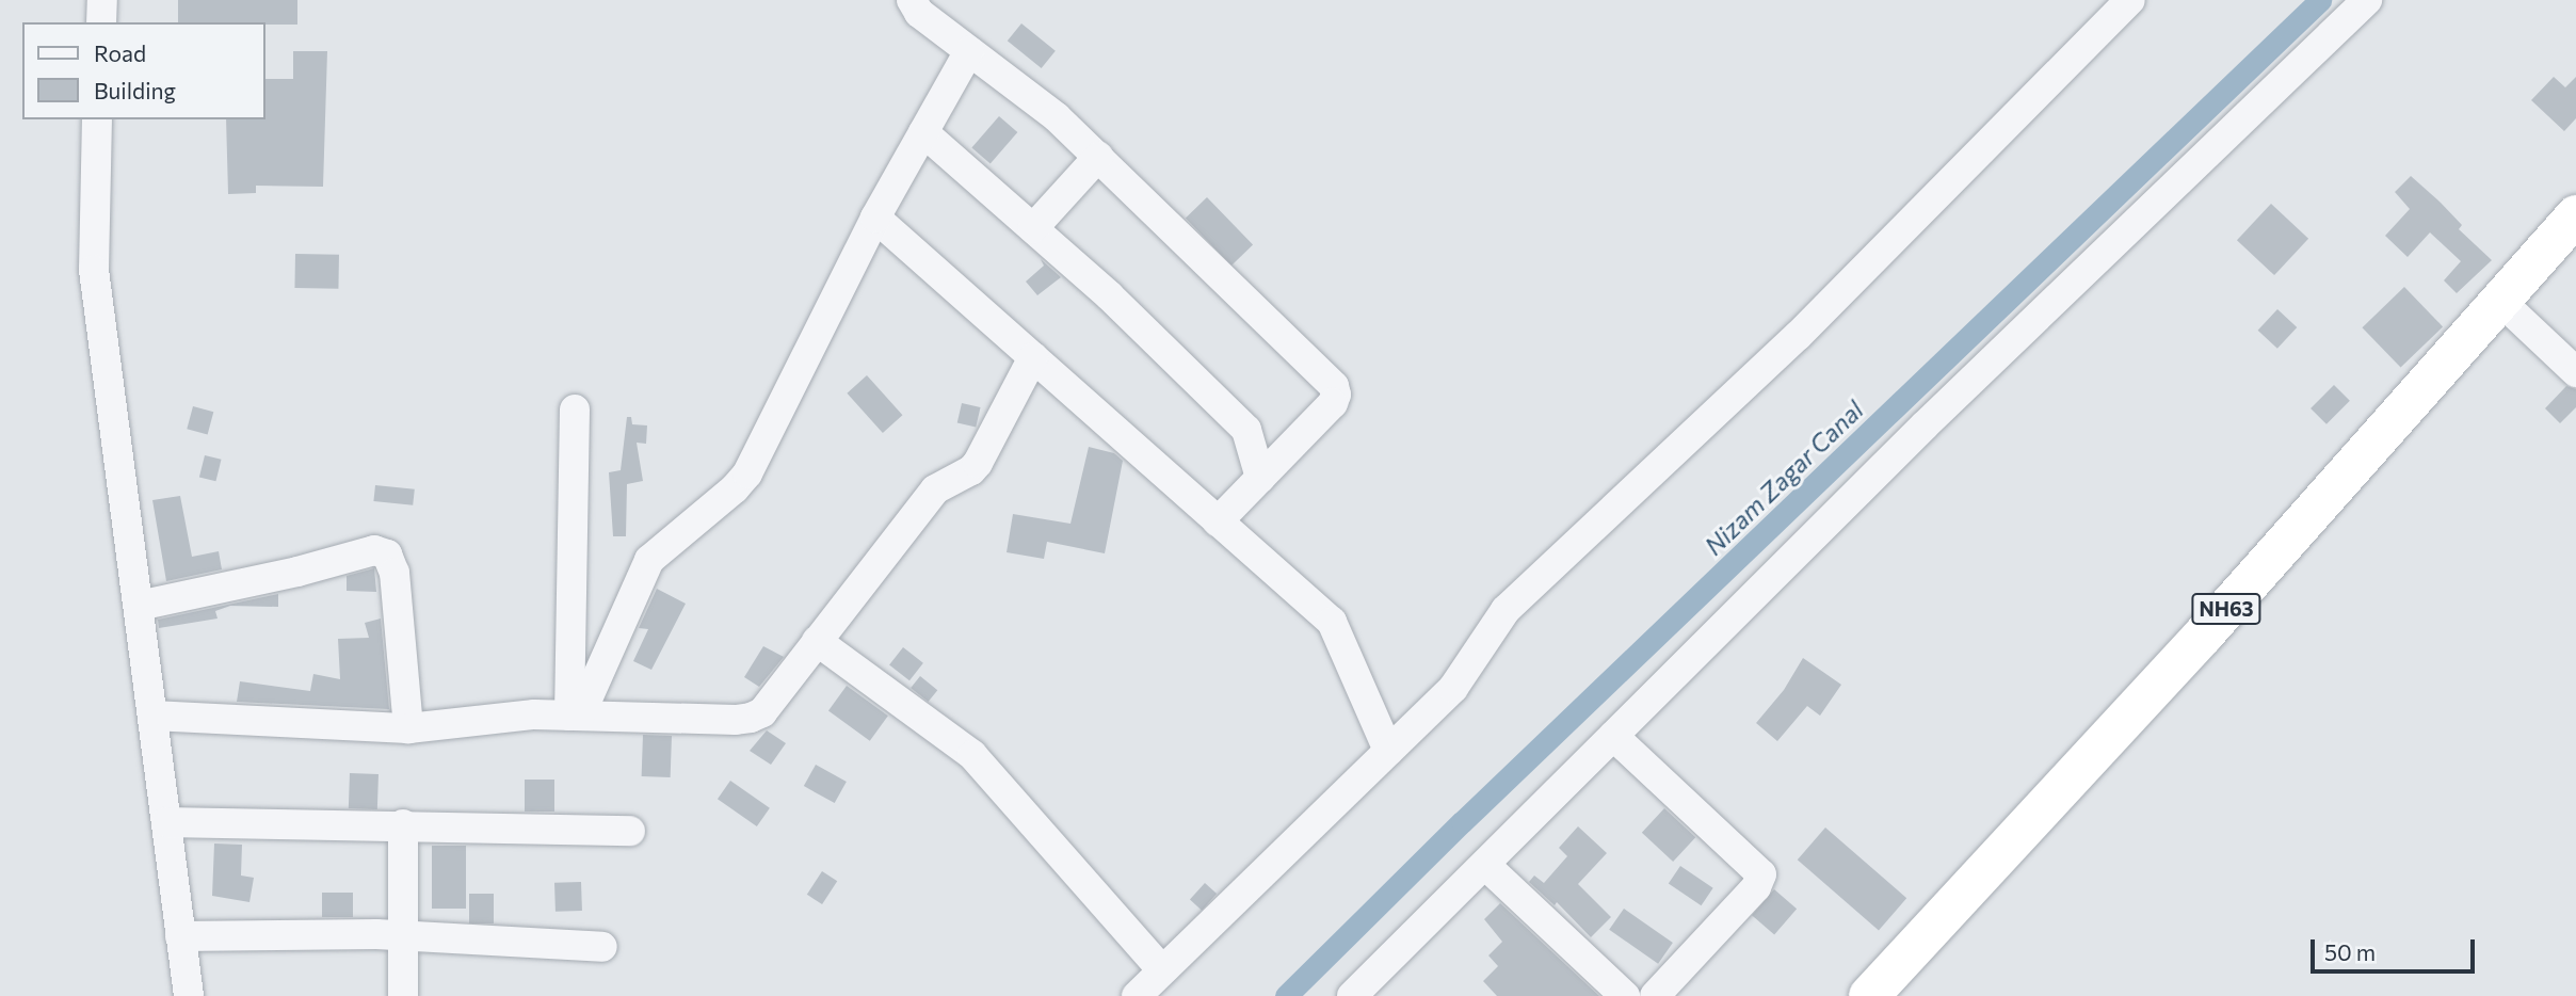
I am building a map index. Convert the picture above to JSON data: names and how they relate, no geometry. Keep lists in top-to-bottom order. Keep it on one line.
{"streets":{"highway":["NH63"]},"water":["Nizam Zagar Canal"],"legend":["Road","Building"],"scale_bar":"50 m"}
